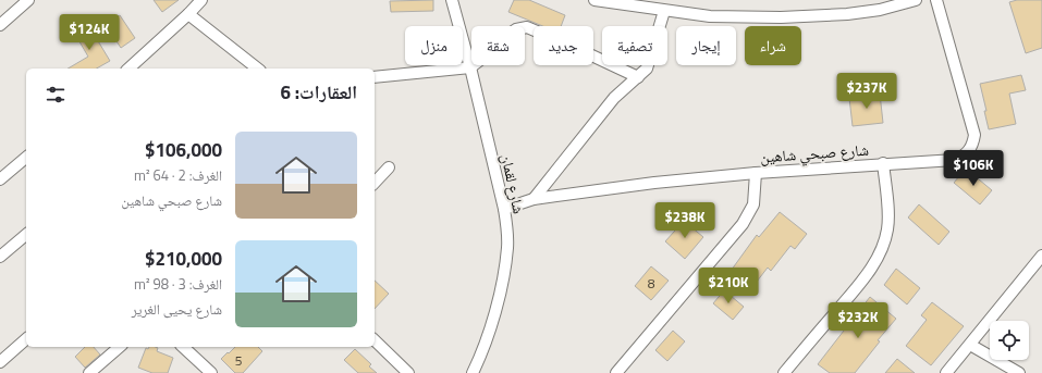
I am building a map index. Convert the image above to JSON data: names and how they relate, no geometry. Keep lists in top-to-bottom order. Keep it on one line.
{"streets":{"street":["شارع صبحي شاهين","شارع لقمان"]},"crossings":[["شارع صبحي شاهين","شارع لقمان"]],"house_numbers":["8","5"],"page":{"price":["$124K","$237K","$106K","$238K","$210K","$232K"],"chip":["شراء","إيجار","تصفية","جديد","شقة","منزل"],"heading":"العقارات: 6","list":[{"name":"$106,000","note":"الغرف: 2 · 64 m² · شارع صبحي شاهين"},{"name":"$210,000","note":"الغرف: 3 · 98 m² · شارع يحيى الغرير"}]}}
